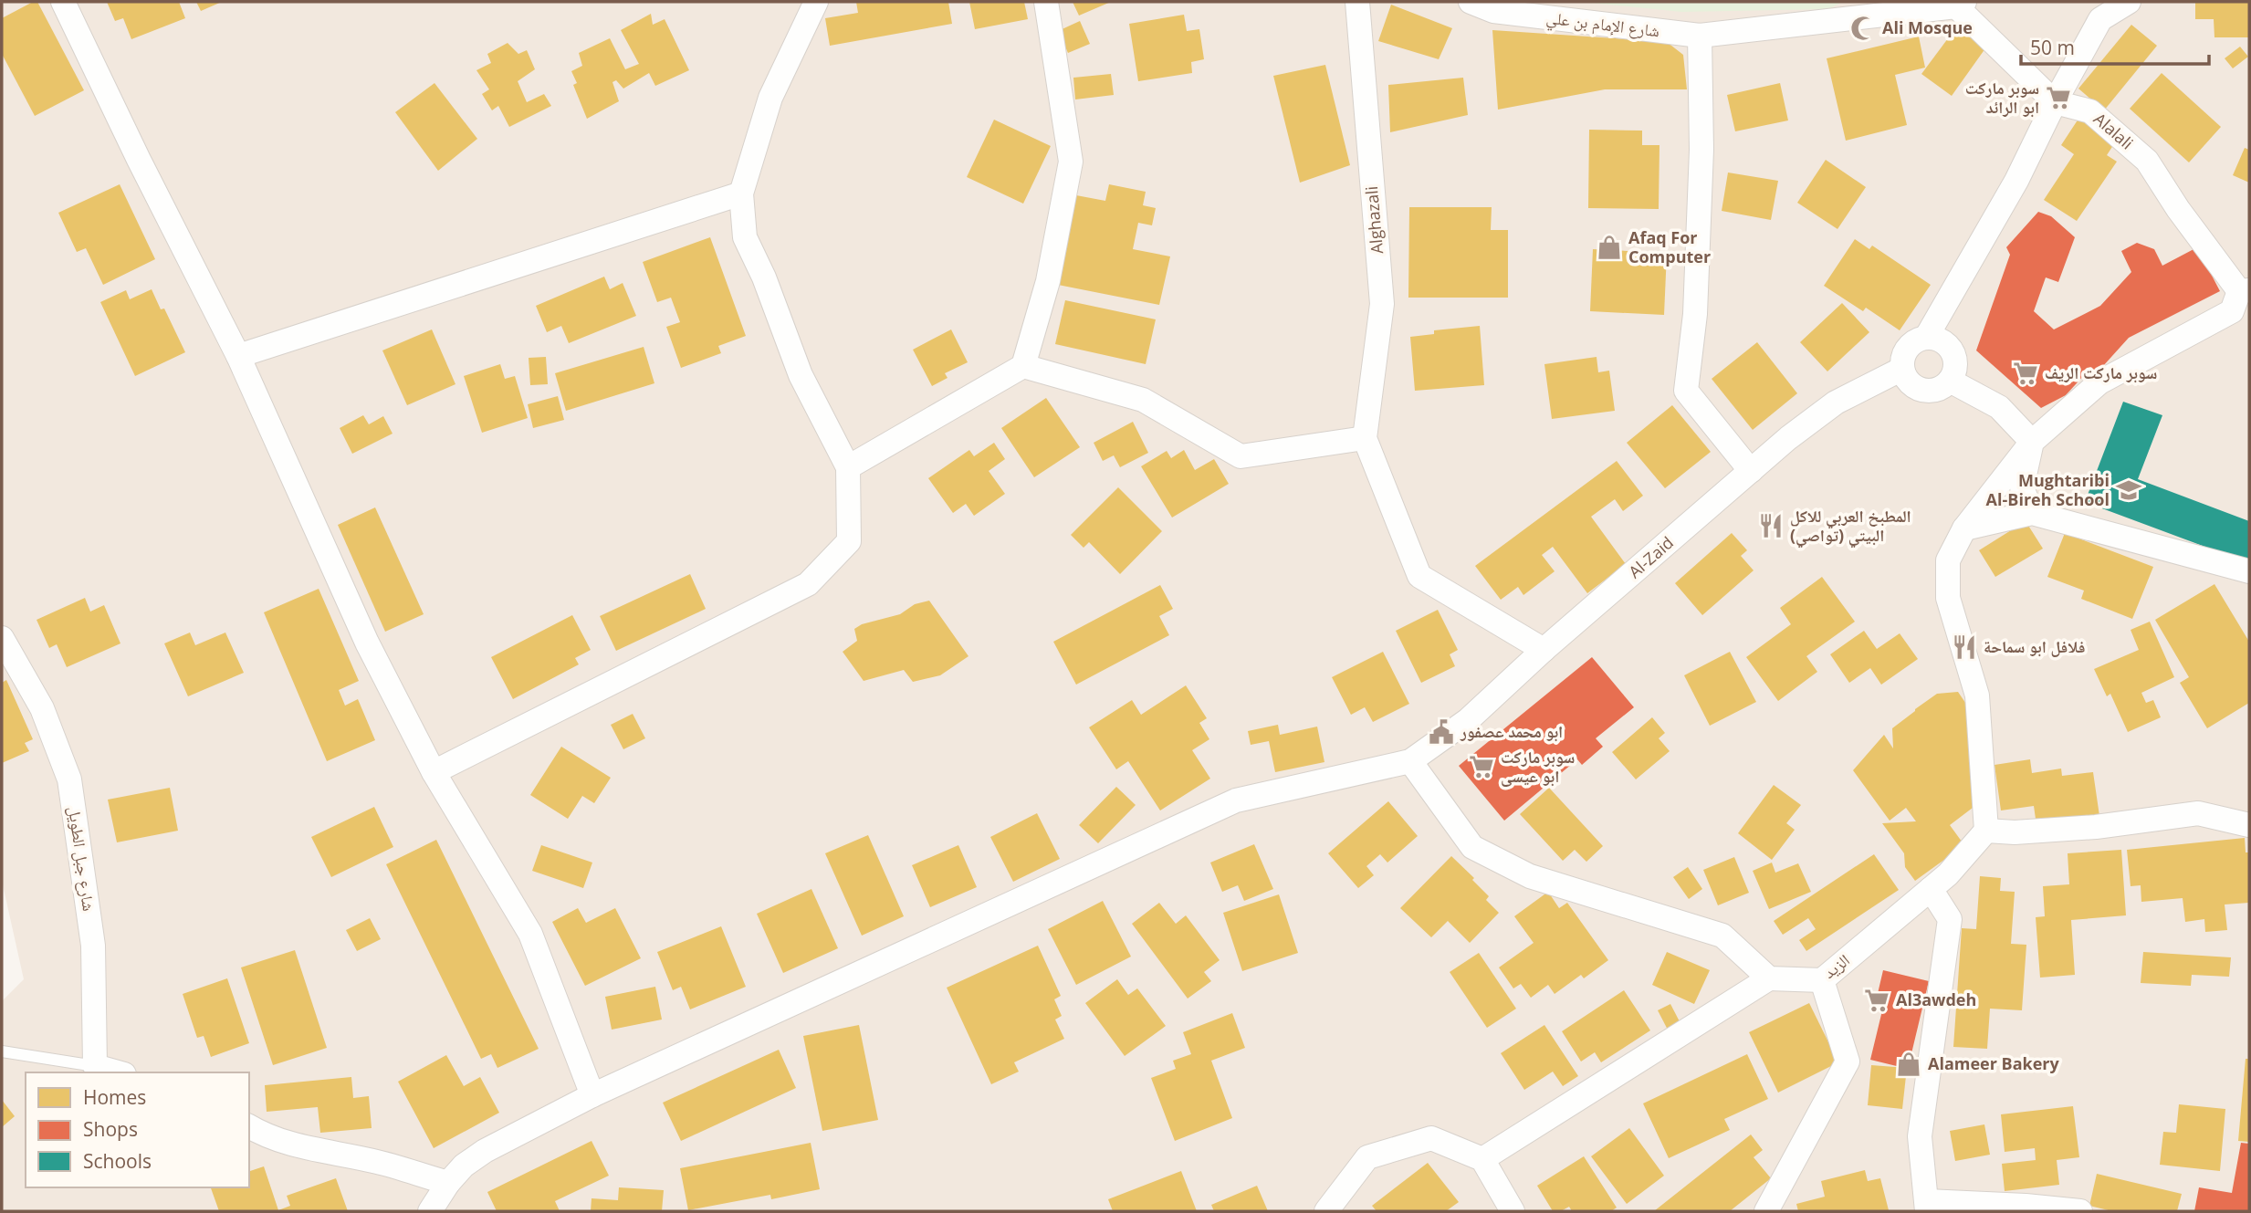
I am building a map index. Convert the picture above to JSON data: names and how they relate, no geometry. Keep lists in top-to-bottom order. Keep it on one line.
{"streets":{"street":["شارع الإمام بن علي","Alalali","Alghazali","Al-Zaid","شارع جبل الطويل","الزيد"]},"crossings":[["شارع الإمام بن علي","Alalali"]],"places":{"mosque":["Ali Mosque"],"supermarket":["سوبر ماركت ابو الرائد","سوبر ماركت الريف","سوبر ماركت ابو عيسی","Al3awdeh"],"shop":["Afaq For Computer","Alameer Bakery"],"school or university":["Mughtaribi Al-Bireh School"],"restaurant":["المطبخ العربي للاكل البيتي (تواصي)","فلافل ابو سماحة"],"public building":["ابو محمد عصفور"]},"legend":["Homes","Shops","Schools"],"scale_bar":"50 m"}
